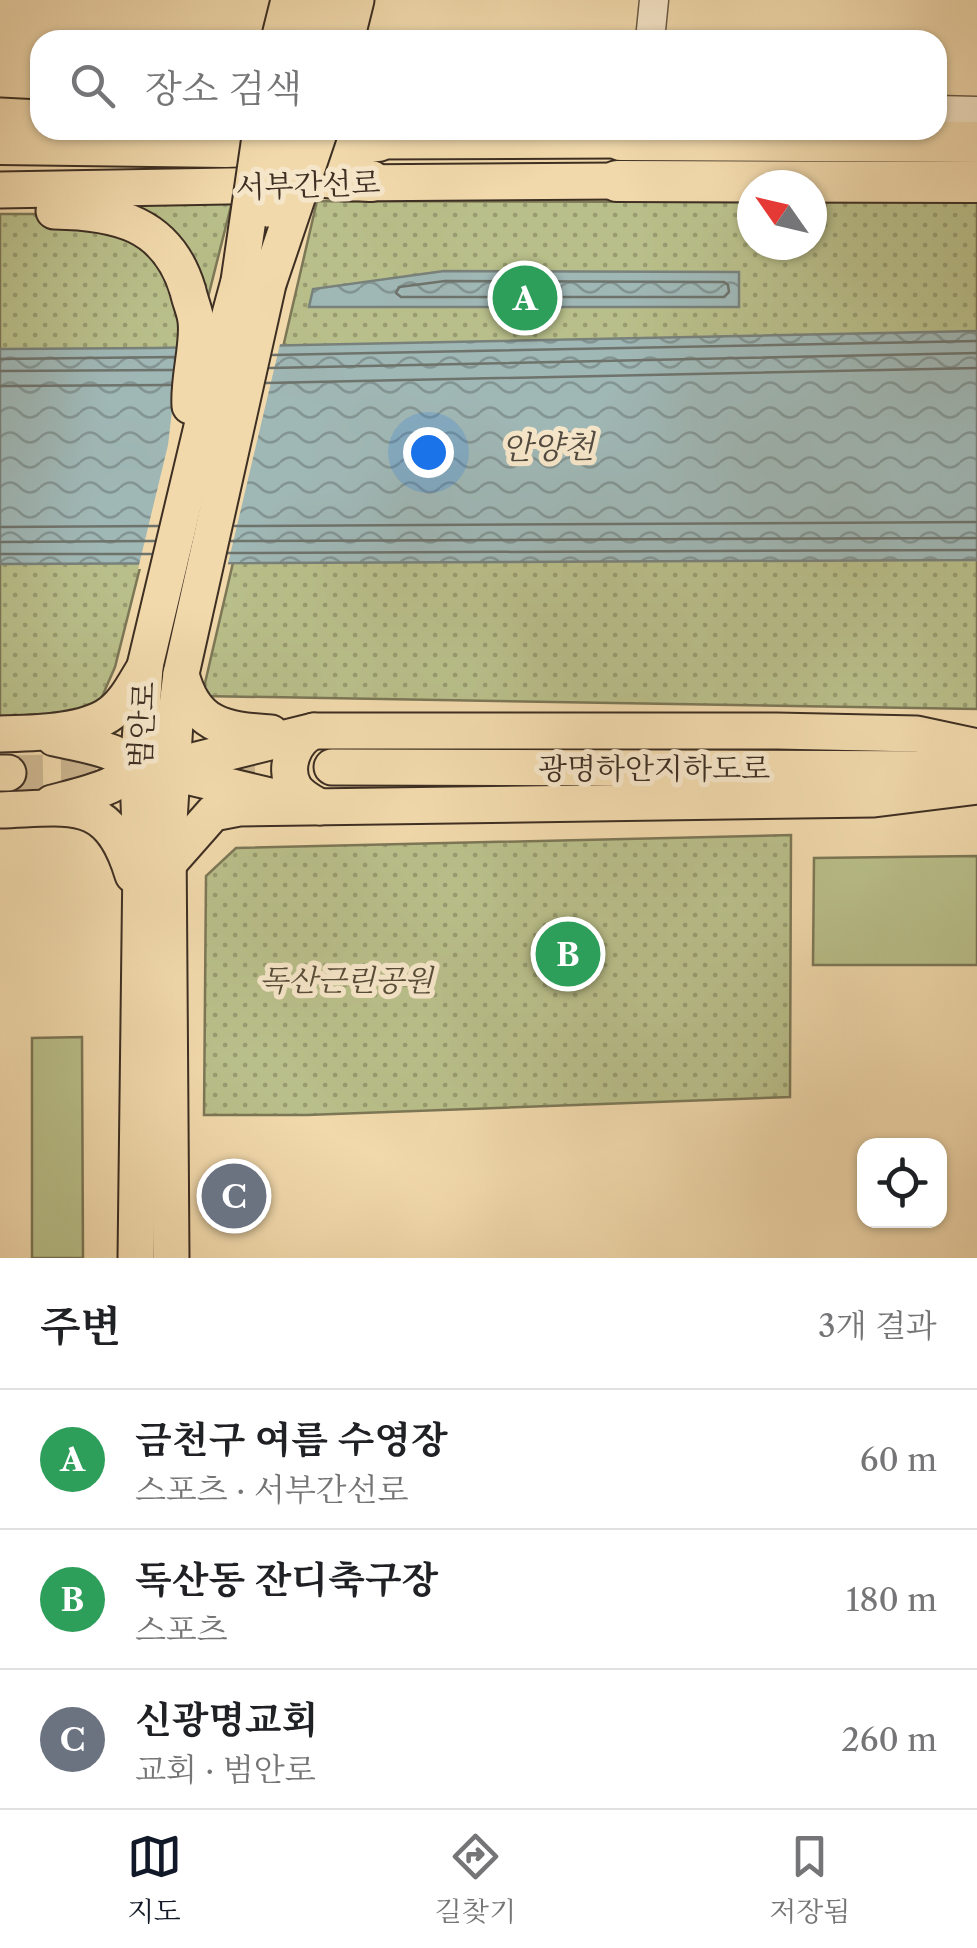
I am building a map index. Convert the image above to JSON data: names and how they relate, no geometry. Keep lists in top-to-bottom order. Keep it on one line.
{"streets":{"main road":["서부간선로","범안로","광명하안지하도로"]},"water":["안양천"],"parks":["독산근린공원"],"north":"top left","page":{"search":"장소 검색","pins":["A","B","C"],"heading":["주변","3개 결과"],"list":[{"mark":"A","name":"금천구 여름 수영장","note":"스포츠 · 서부간선로","value":"60 m"},{"mark":"B","name":"독산동 잔디축구장","note":"스포츠","value":"180 m"},{"mark":"C","name":"신광명교회","note":"교회 · 범안로","value":"260 m"}],"nav":["지도","길찾기","저장됨"]}}
